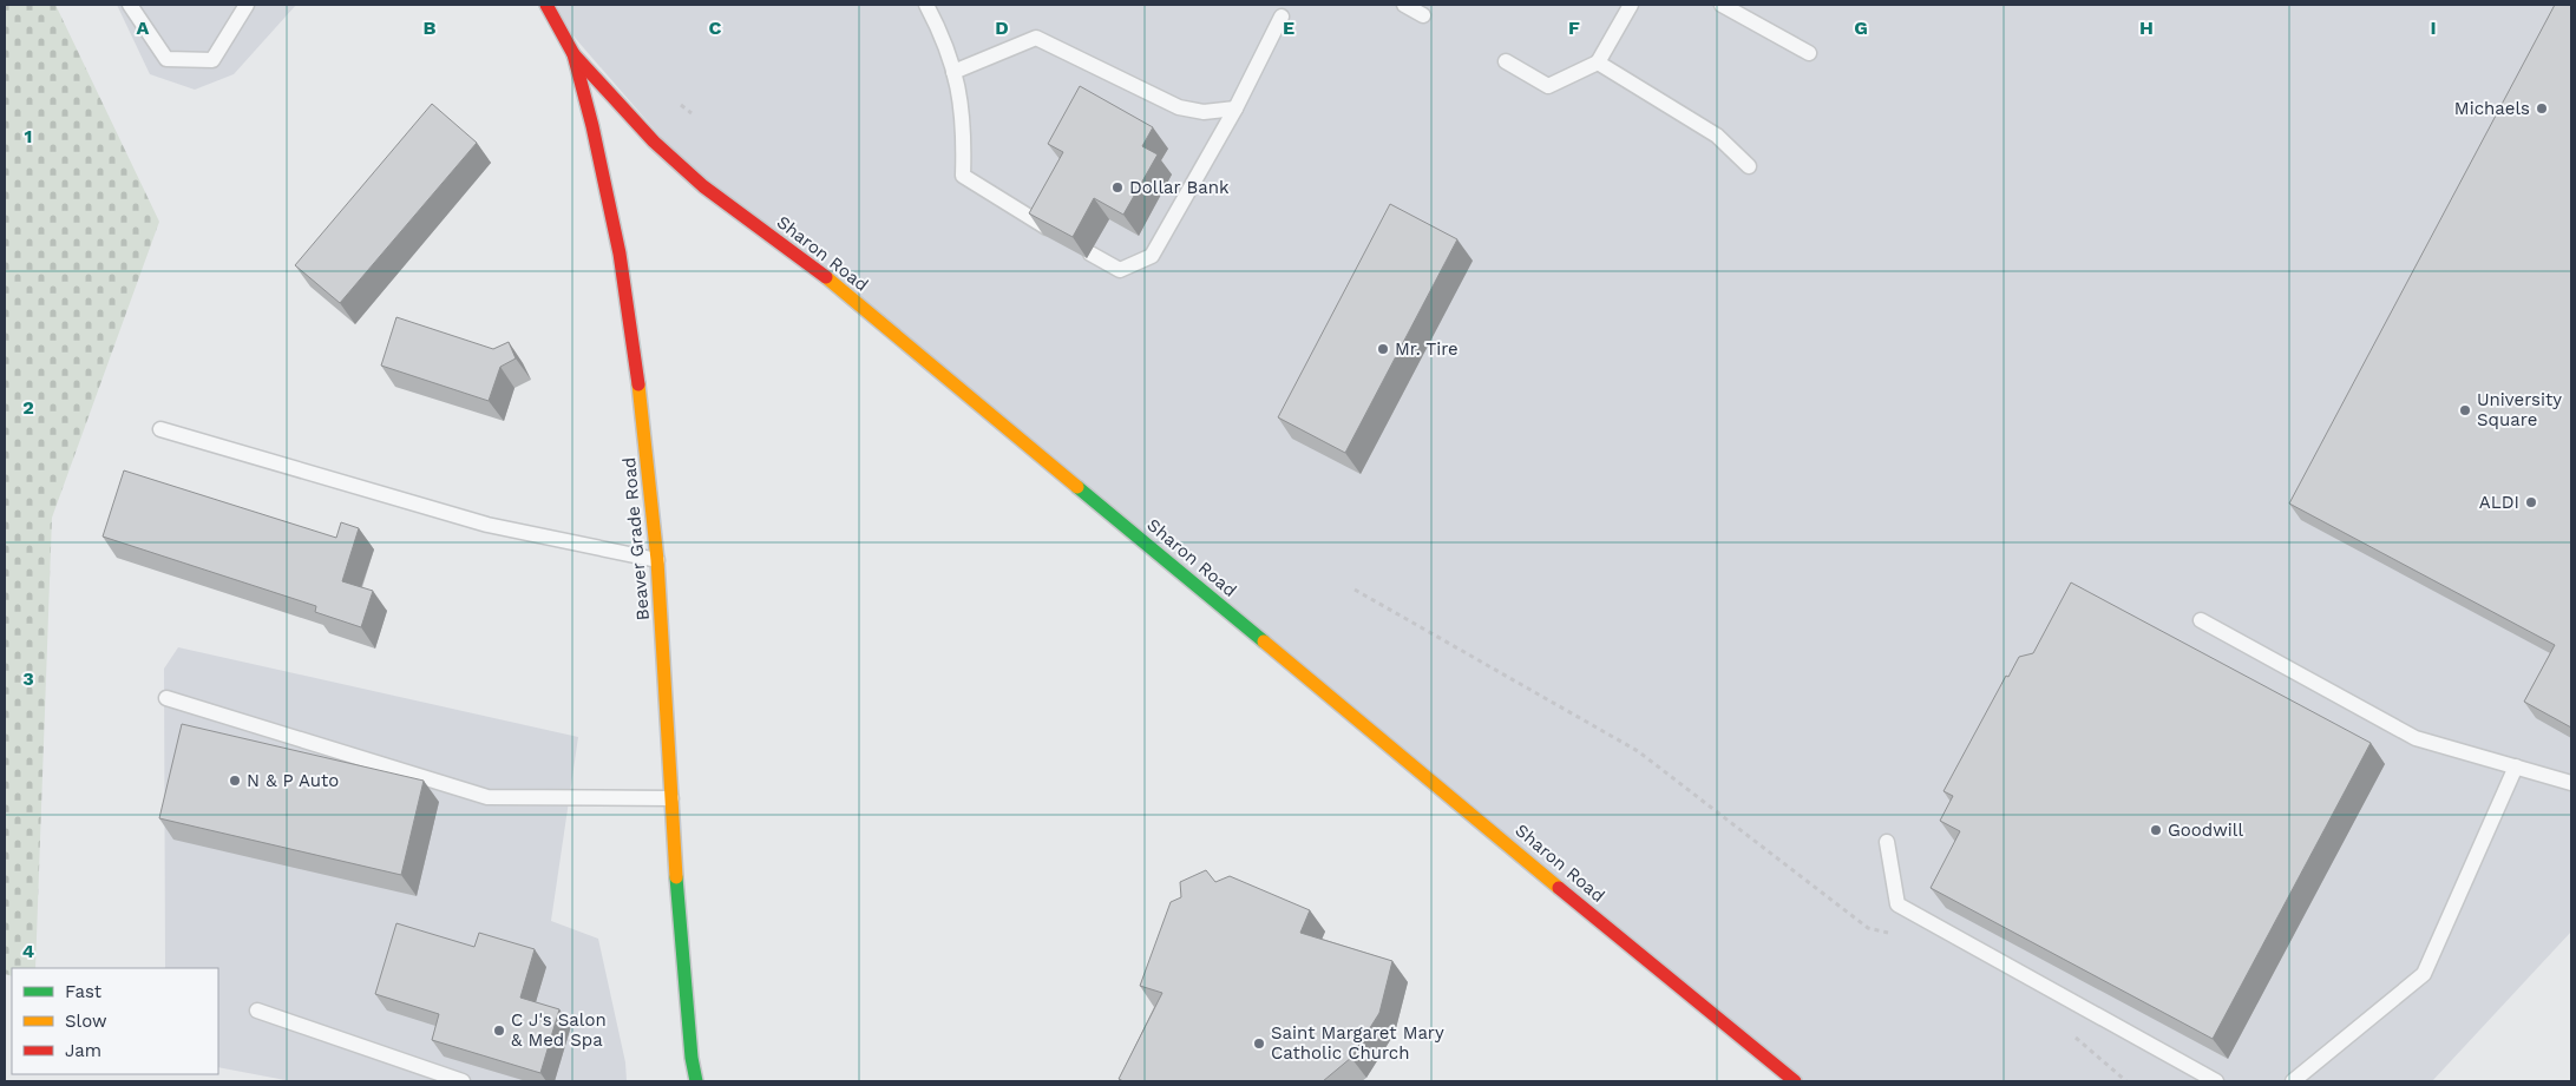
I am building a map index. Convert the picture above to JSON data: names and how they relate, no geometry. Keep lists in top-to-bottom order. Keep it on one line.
{"streets":{"street":["Sharon Road","Beaver Grade Road"]},"crossings":[["Sharon Road","Beaver Grade Road"]],"places":["Michaels","Dollar Bank","Mr. Tire","University Square","ALDI","N & P Auto","Goodwill","C J's Salon & Med Spa","Saint Margaret Mary Catholic Church"],"legend":["Fast","Slow","Jam"],"grid":{"columns":["A","B","C","D","E","F","G","H","I"],"rows":["1","2","3","4"]}}
